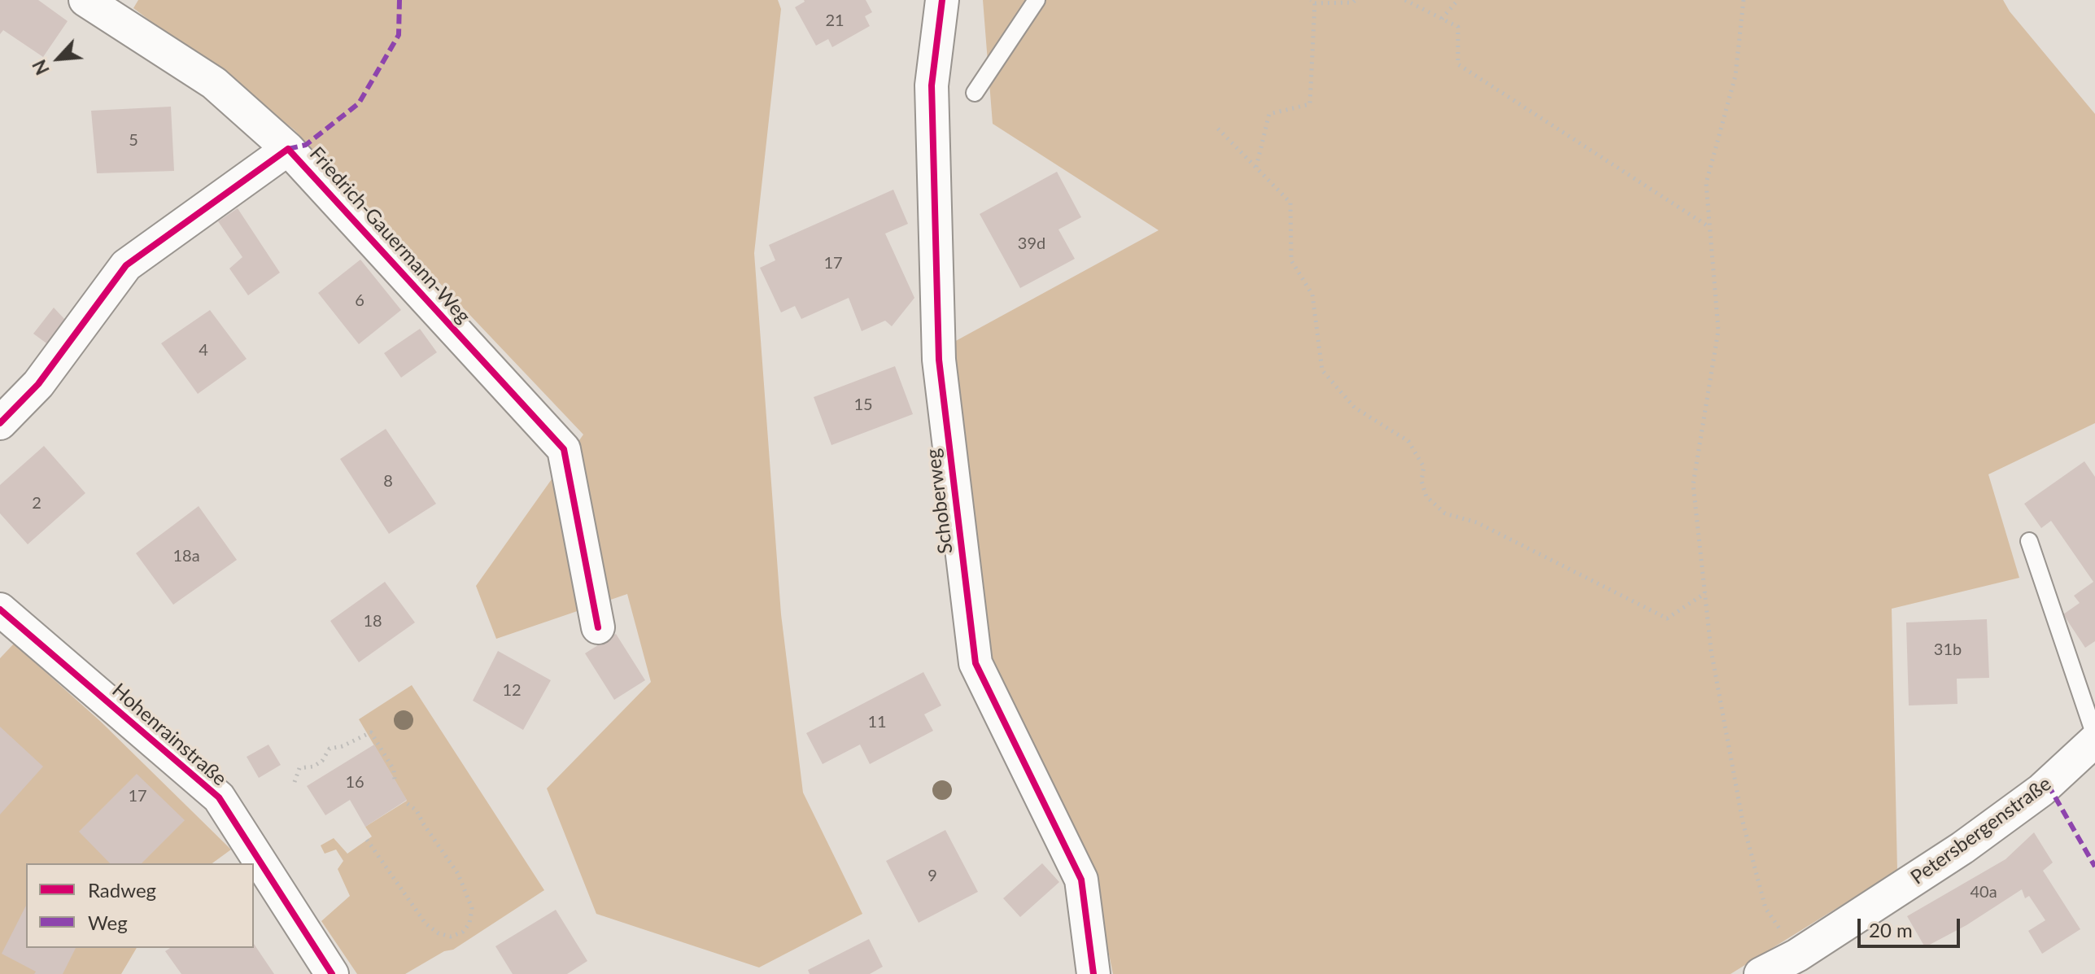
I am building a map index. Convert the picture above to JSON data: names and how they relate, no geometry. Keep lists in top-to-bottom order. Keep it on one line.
{"streets":{"street":["Friedrich-Gauermann-Weg","Schoberweg","Hohenrainstraße","Petersbergenstraße"]},"house_numbers":["21","5","39d","17","6","4","15","8","2","18a","18","31b","12","11","16","17","9","40a"],"legend":["Radweg","Weg"],"scale_bar":"20 m","north":"bottom left"}
